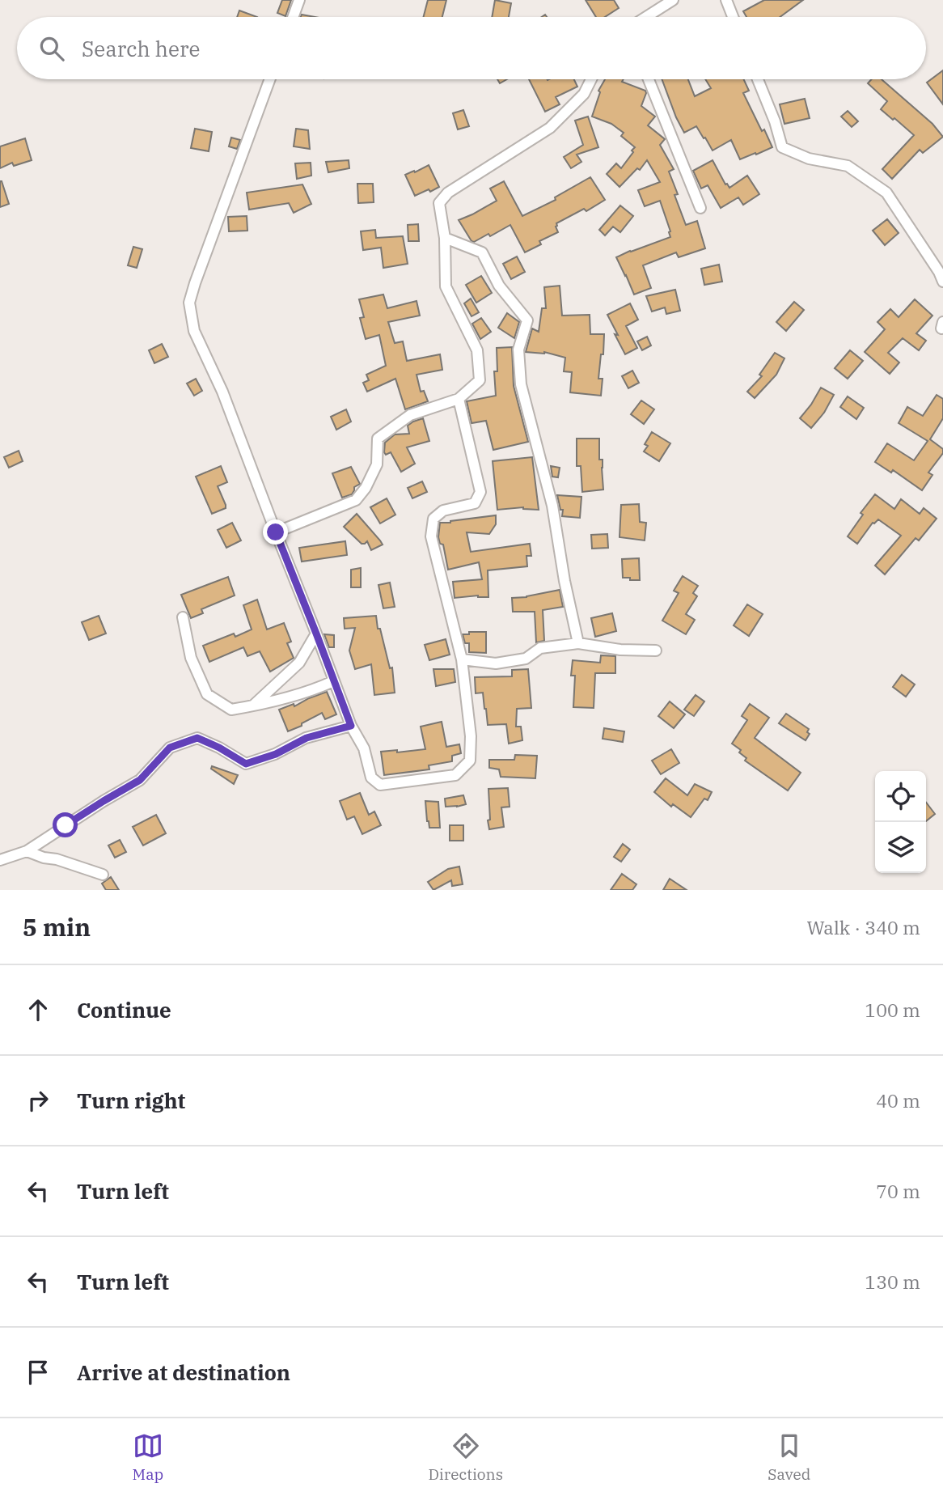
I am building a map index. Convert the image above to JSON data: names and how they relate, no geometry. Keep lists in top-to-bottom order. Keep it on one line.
{"page":{"search":"Search here","heading":["5 min","Walk · 340 m"],"list":[["Continue","100 m"],["Turn right","40 m"],["Turn left","70 m"],["Turn left","130 m"],"Arrive at destination"],"nav":["Map","Directions","Saved"]}}
